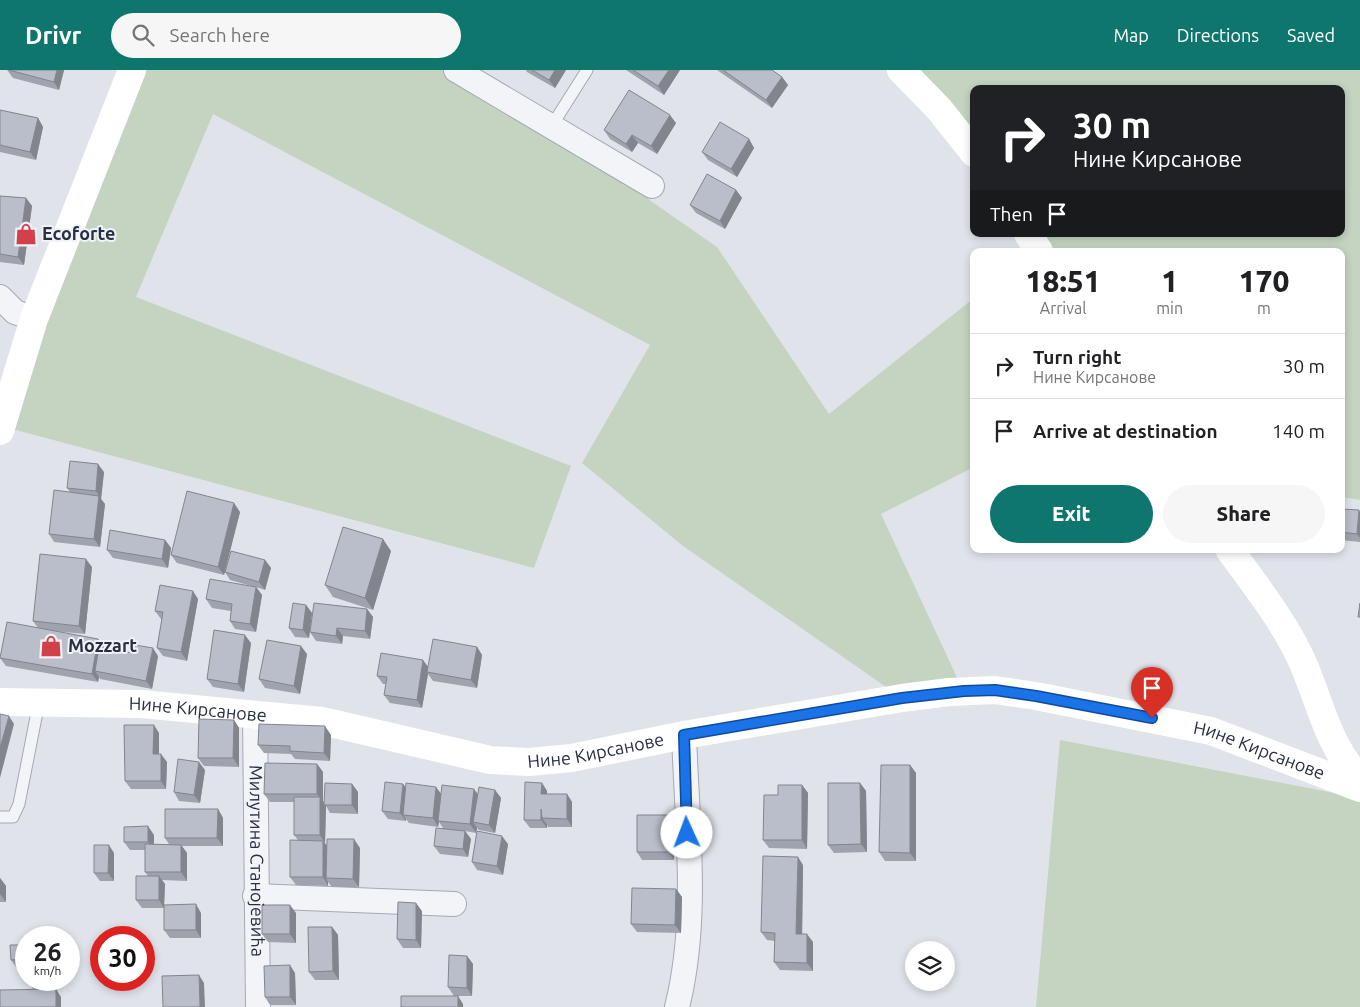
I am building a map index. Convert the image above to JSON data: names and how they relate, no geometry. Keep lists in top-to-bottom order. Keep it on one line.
{"streets":{"street":["Нине Кирсанове","Милутина Станојевића"]},"crossings":[["Нине Кирсанове","Милутина Станојевића"]],"places":{"shop":["Ecoforte","Mozzart"]},"page":{"header":"Drivr","search":"Search here","nav":["Map","Directions","Saved"],"turn":["30 m","Нине Кирсанове"],"then":"Then","eta":["18:51","Arrival","1","min","170","m"],"list":[{"name":"Turn right","note":"Нине Кирсанове","value":"30 m"},{"name":"Arrive at destination","value":"140 m"}],"buttons":["Exit","Share"],"speed":"26 km/h","limit":"30"}}
